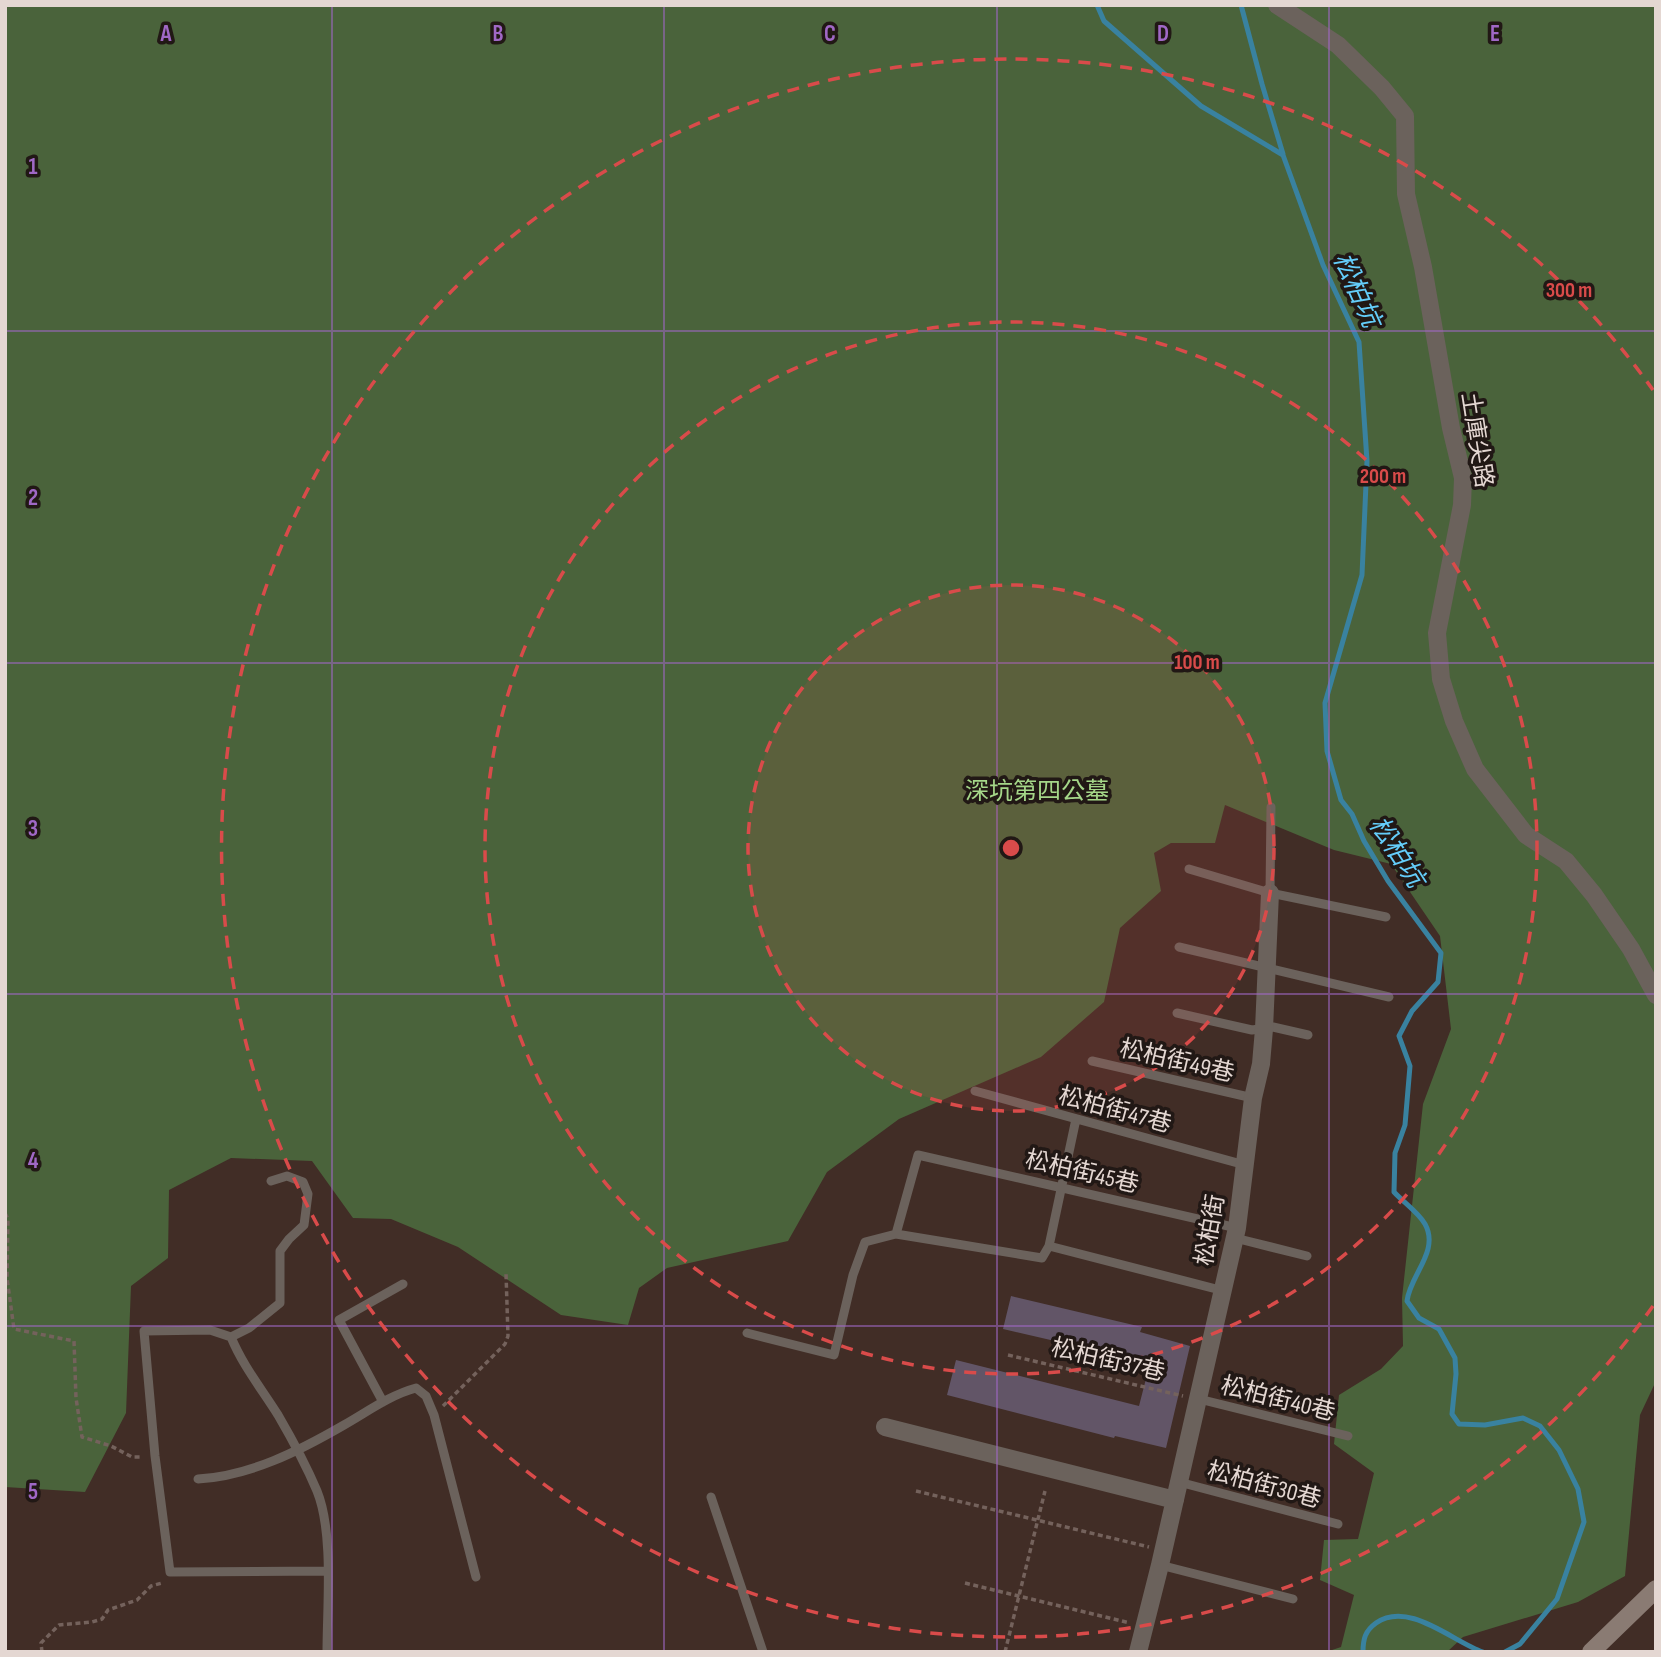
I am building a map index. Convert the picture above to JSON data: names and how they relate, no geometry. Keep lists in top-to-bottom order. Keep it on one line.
{"streets":{"street":["土庫尖路","松柏街"],"lane":["松柏街49巷","松柏街47巷","松柏街45巷","松柏街40巷","松柏街30巷"],"path":["松柏街37巷"]},"crossings":[["松柏街49巷","松柏街"],["松柏街47巷","松柏街"],["松柏街45巷","松柏街"],["松柏街","松柏街37巷"],["松柏街","松柏街40巷"],["松柏街","松柏街30巷"],["松柏街37巷","松柏街40巷"]],"water":["松柏坑"],"parks":["深坑第四公墓"],"grid":{"columns":["A","B","C","D","E"],"rows":["1","2","3","4","5"]},"rings":["300 m","200 m","100 m"]}
